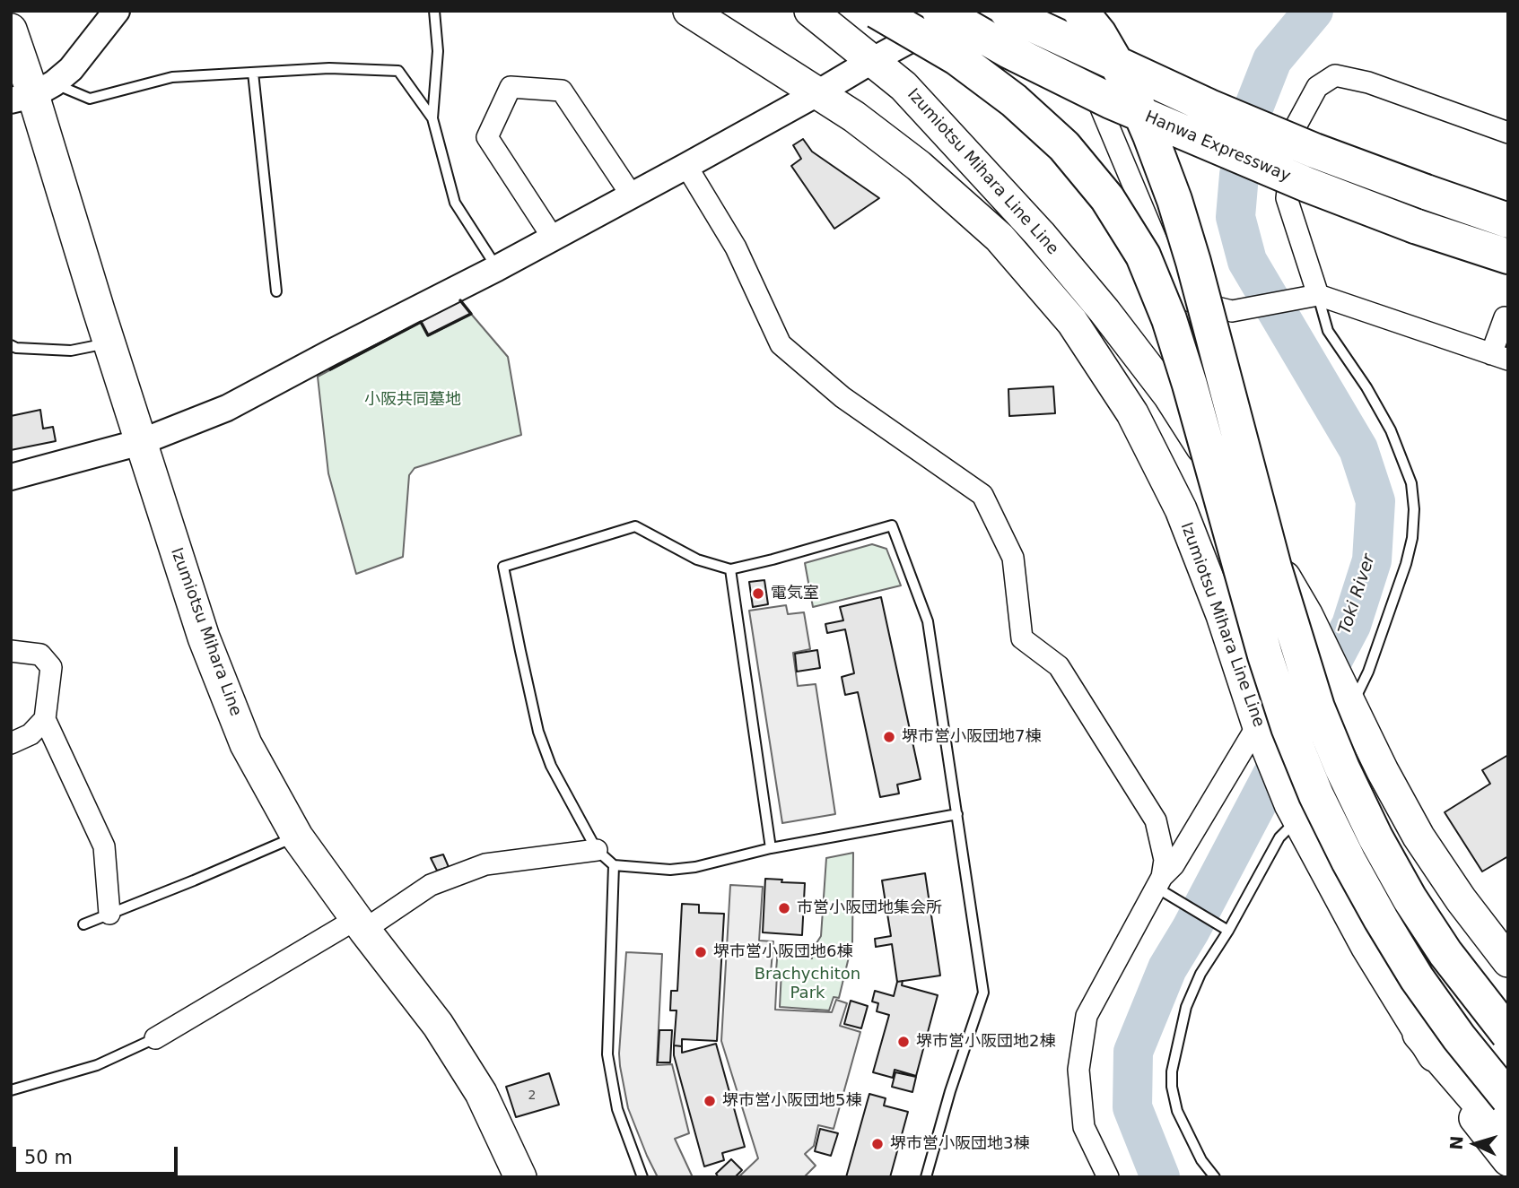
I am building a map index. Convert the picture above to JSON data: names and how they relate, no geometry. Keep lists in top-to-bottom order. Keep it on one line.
{"streets":{"highway":["Hanwa Expressway"],"main road":["Izumiotsu Mihara Line Line","Izumiotsu Mihara Line"]},"water":["Toki River"],"parks":["小阪共同墓地","Brachychiton Park"],"places":["電気室","堺市営小阪団地7棟","市営小阪団地集会所","堺市営小阪団地6棟","堺市営小阪団地2棟","堺市営小阪団地5棟","堺市営小阪団地3棟"],"house_numbers":["2"],"scale_bar":"50 m","north":"left"}
